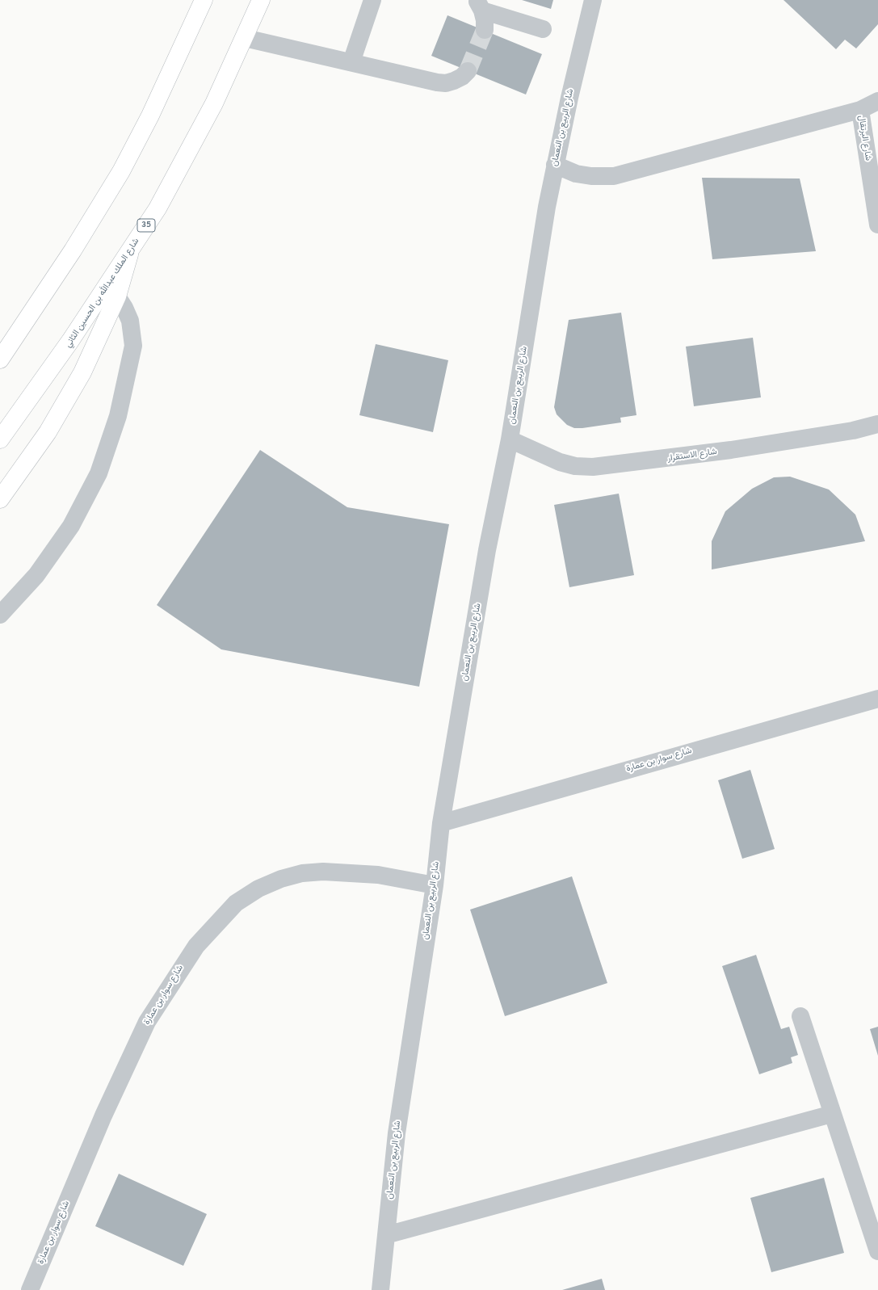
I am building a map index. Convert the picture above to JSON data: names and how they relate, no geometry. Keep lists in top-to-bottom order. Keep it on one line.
{"streets":{"main road":["35","شارع الملك عبدالله بن الحسين الثاني"],"street":["شارع الربيع بن النعمان","شارع البرتقال","شارع الاستقرار","شارع سوار بن عمارة"]},"crossings":[["شارع الربيع بن النعمان","شارع الاستقرار"],["شارع الربيع بن النعمان","شارع سوار بن عمارة"]]}
